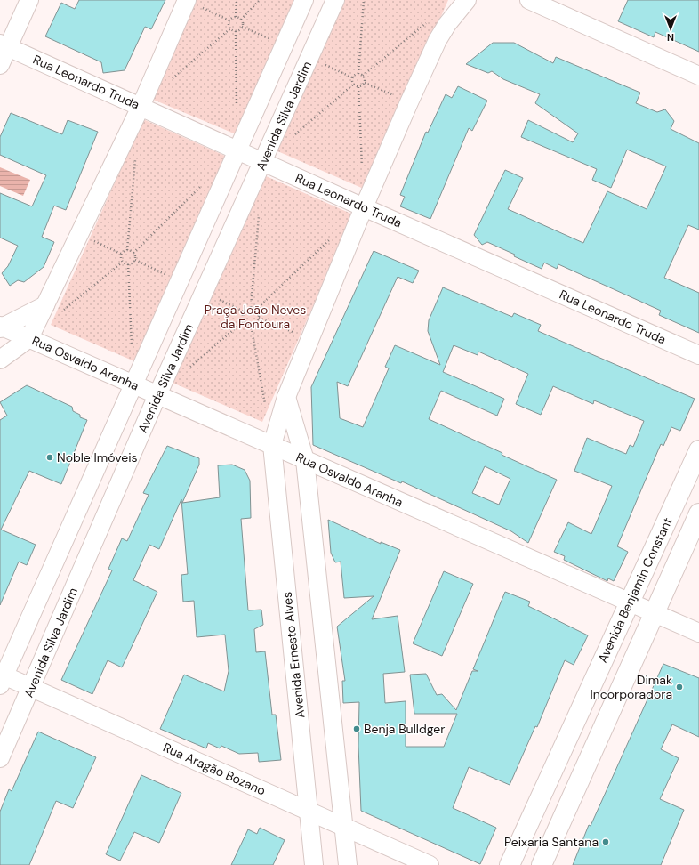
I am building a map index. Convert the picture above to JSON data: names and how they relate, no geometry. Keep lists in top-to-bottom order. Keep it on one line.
{"streets":{"main road":["Avenida Benjamin Constant"],"street":["Rua Leonardo Truda","Avenida Silva Jardim","Rua Osvaldo Aranha","Avenida Ernesto Alves","Rua Aragão Bozano"]},"crossings":[["Rua Leonardo Truda","Avenida Silva Jardim"],["Avenida Silva Jardim","Rua Osvaldo Aranha"],["Avenida Silva Jardim","Rua Aragão Bozano"],["Rua Osvaldo Aranha","Avenida Benjamin Constant"],["Rua Osvaldo Aranha","Avenida Ernesto Alves"],["Avenida Ernesto Alves","Rua Aragão Bozano"]],"parks":["Praça João Neves da Fontoura"],"places":["Noble Imóveis","Dimak Incorporadora","Benja Bulldger","Peixaria Santana"],"north":"bottom"}
